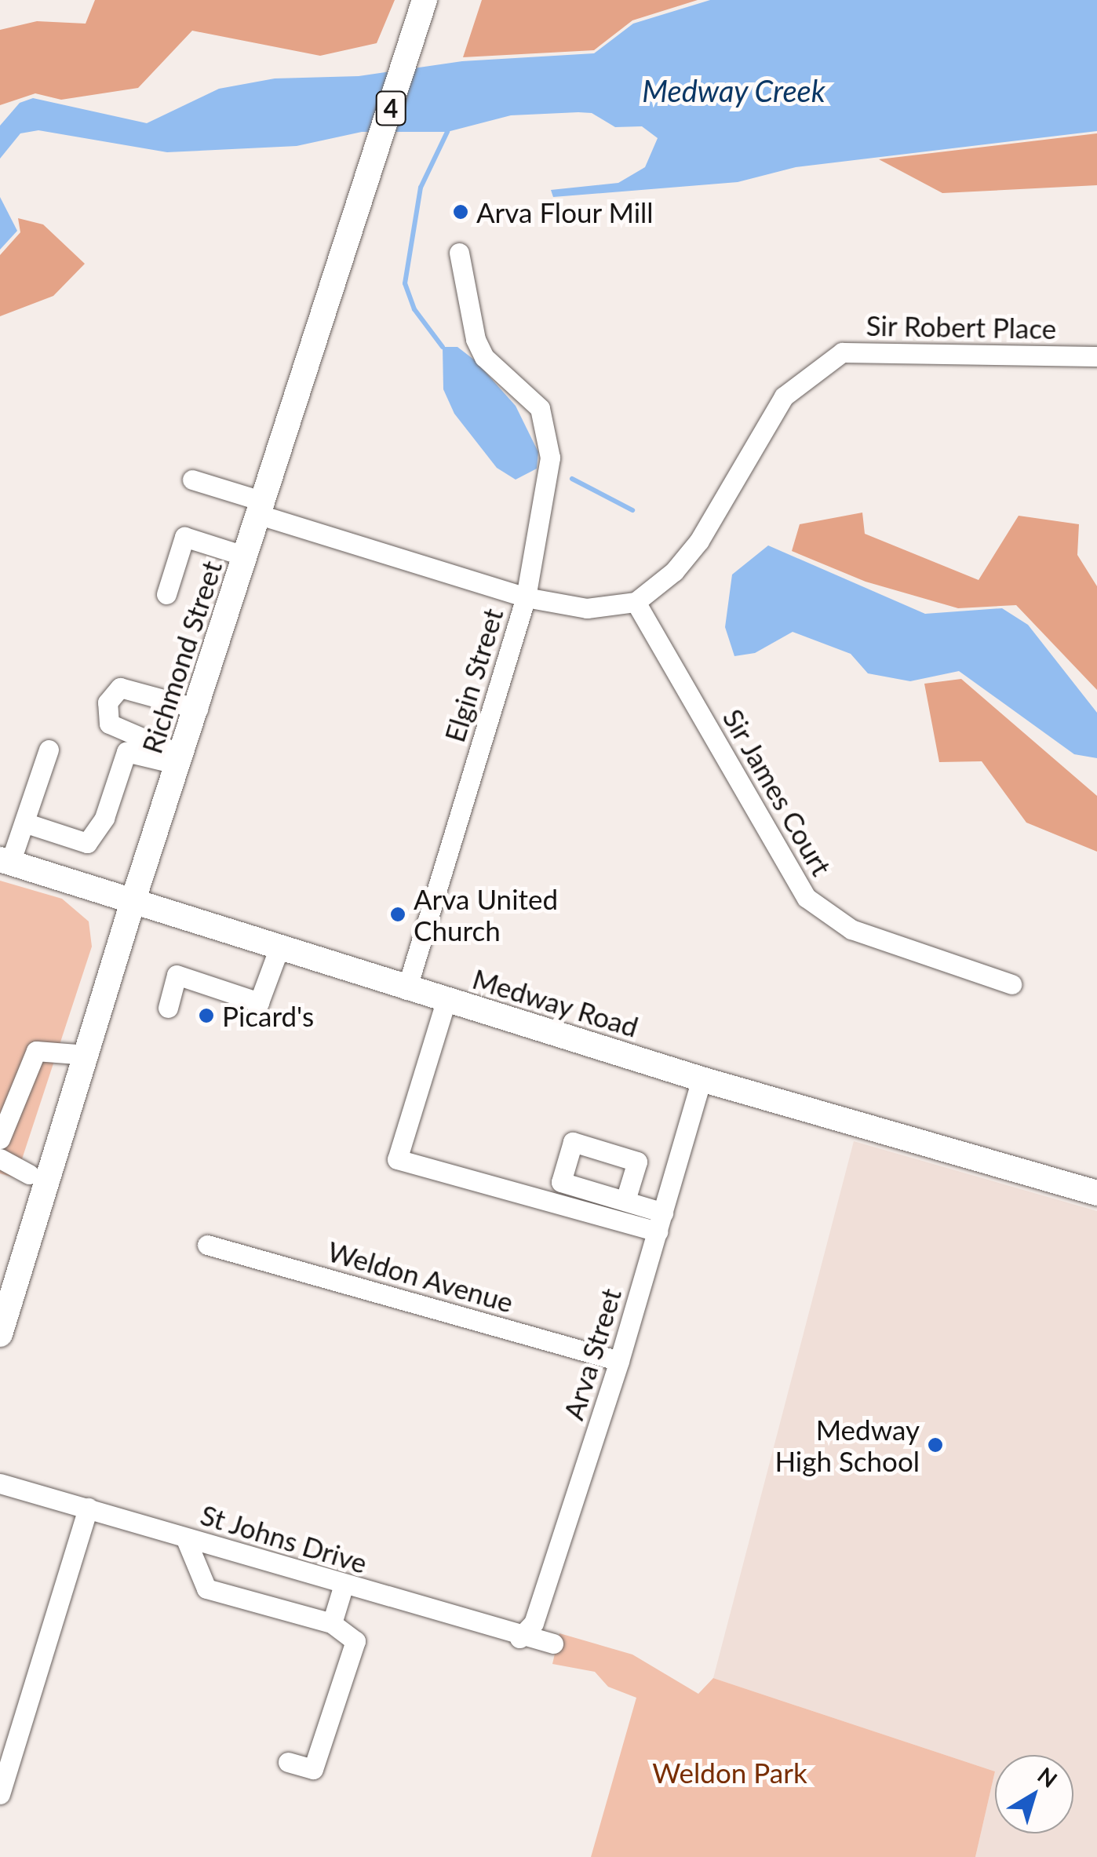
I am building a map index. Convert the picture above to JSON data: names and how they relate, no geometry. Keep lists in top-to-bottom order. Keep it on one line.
{"streets":{"main road":["4","Richmond Street","Medway Road"],"street":["Sir Robert Place","Elgin Street","Sir James Court","Weldon Avenue","Arva Street","St Johns Drive"]},"crossings":[["Sir Robert Place","Sir James Court"],["Richmond Street","Elgin Street"],["Richmond Street","Medway Road"],["Elgin Street","Medway Road"],["Medway Road","Arva Street"],["Weldon Avenue","Arva Street"],["Arva Street","St Johns Drive"]],"water":["Medway Creek"],"parks":["Weldon Park"],"places":["Arva Flour Mill","Arva United Church","Picard's","Medway High School"],"north":"top right"}
